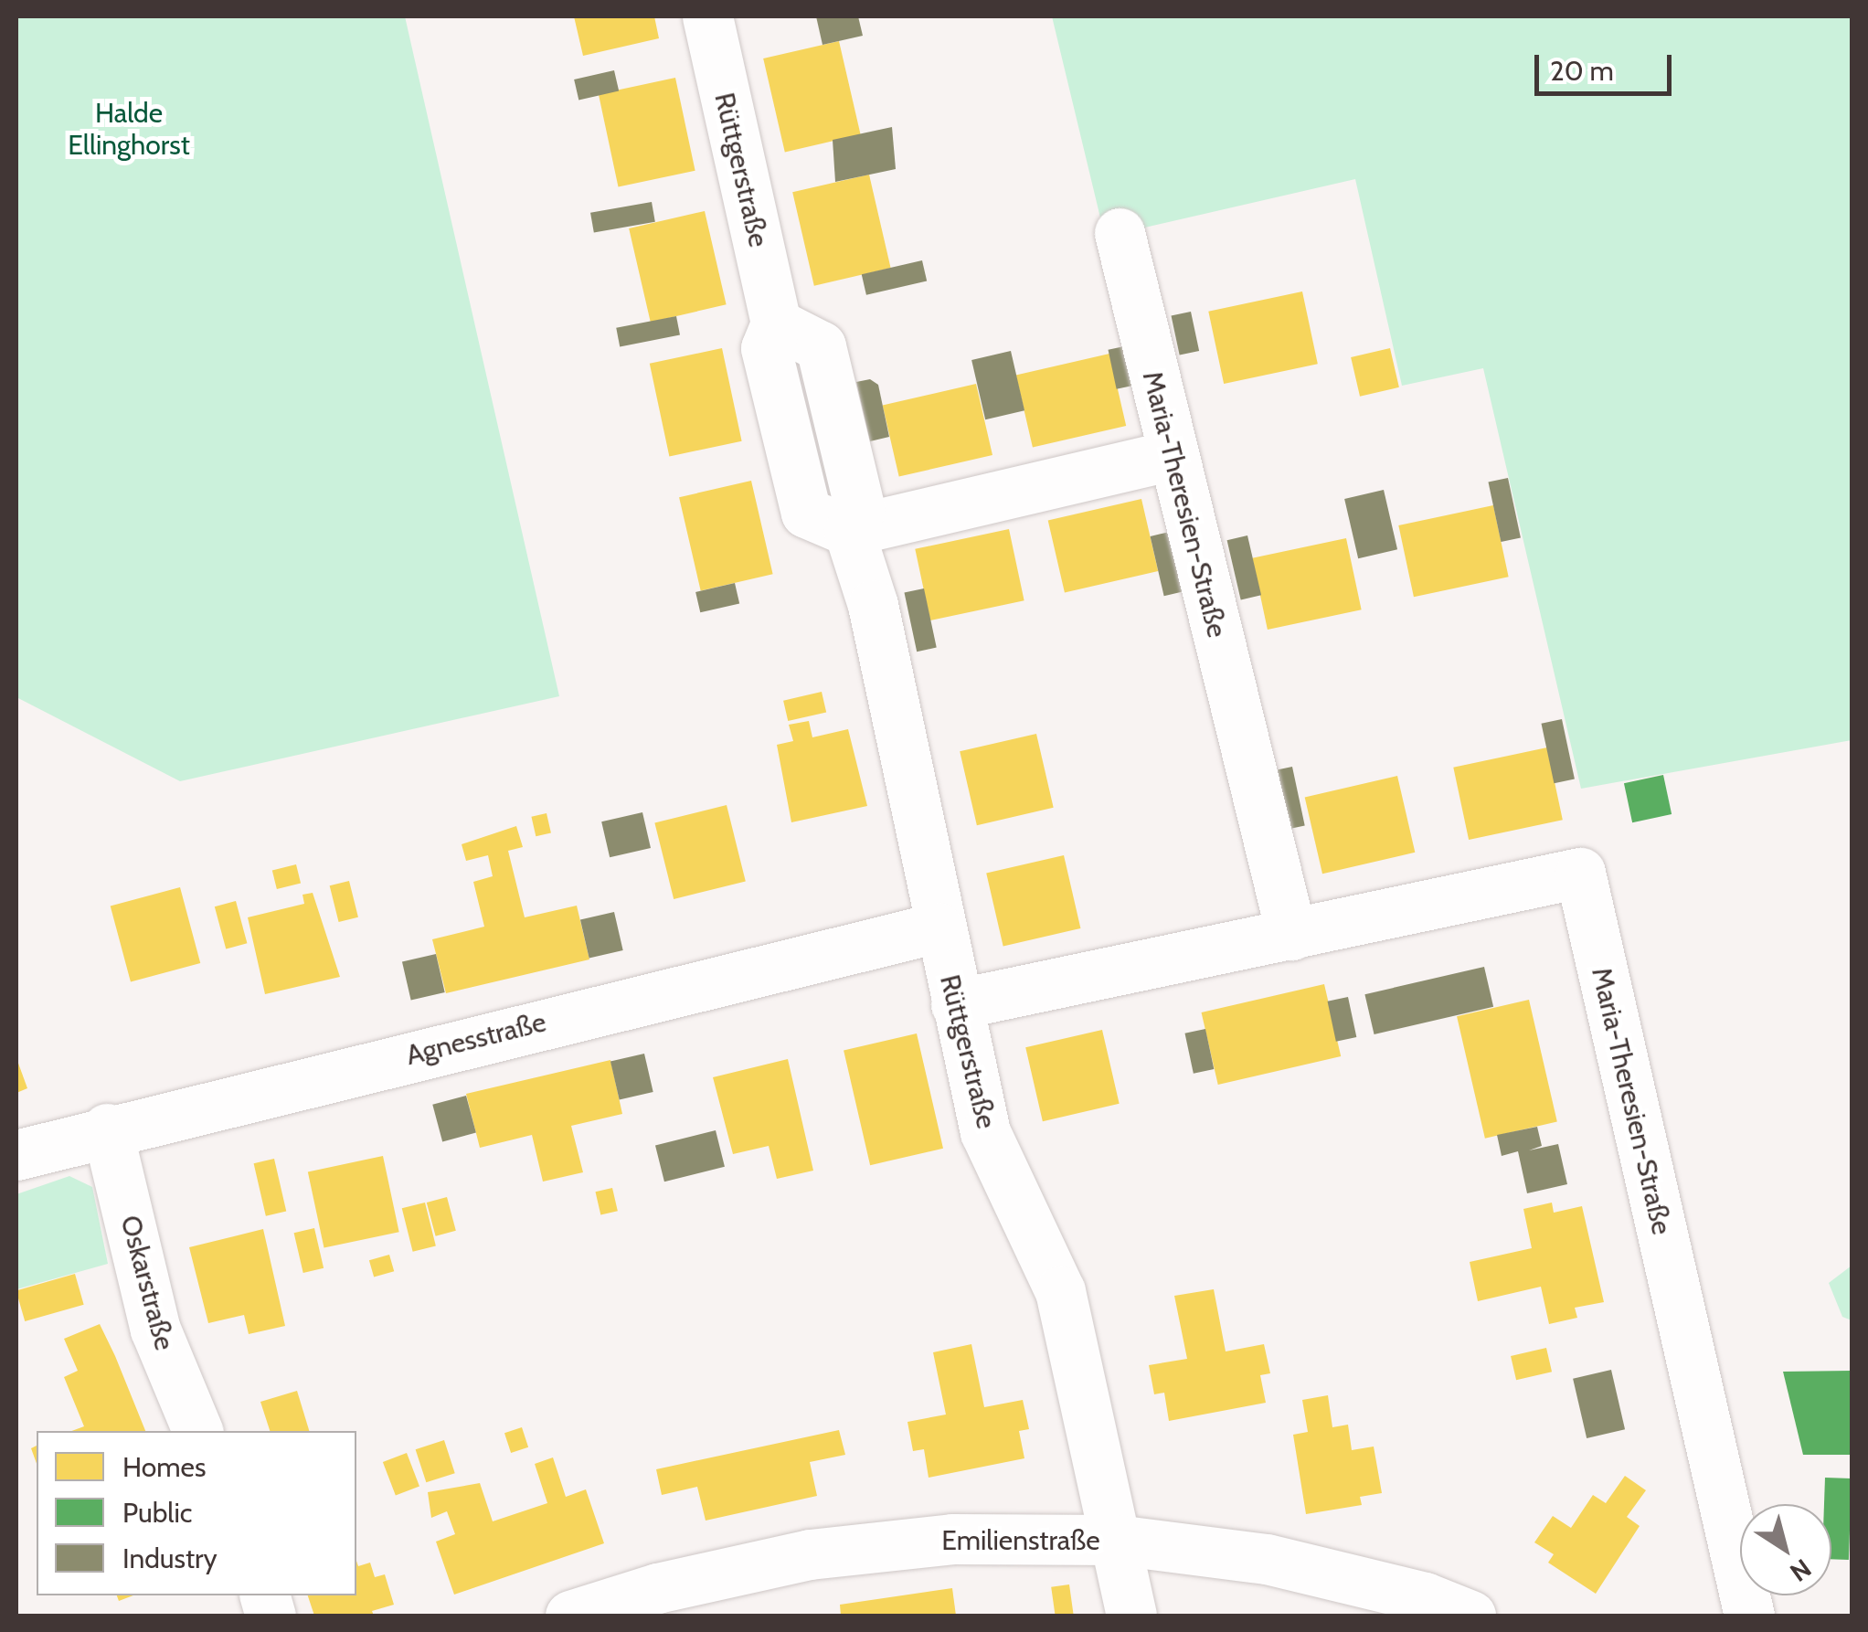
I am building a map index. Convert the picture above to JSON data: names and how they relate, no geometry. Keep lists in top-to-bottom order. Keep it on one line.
{"streets":{"street":["Rüttgerstraße","Maria-Theresien-Straße","Agnesstraße","Oskarstraße","Emilienstraße"]},"crossings":[["Rüttgerstraße","Maria-Theresien-Straße"],["Rüttgerstraße","Agnesstraße"],["Rüttgerstraße","Emilienstraße"],["Agnesstraße","Oskarstraße"]],"parks":["Halde Ellinghorst"],"legend":["Homes","Public","Industry"],"scale_bar":"20 m","north":"bottom right"}
